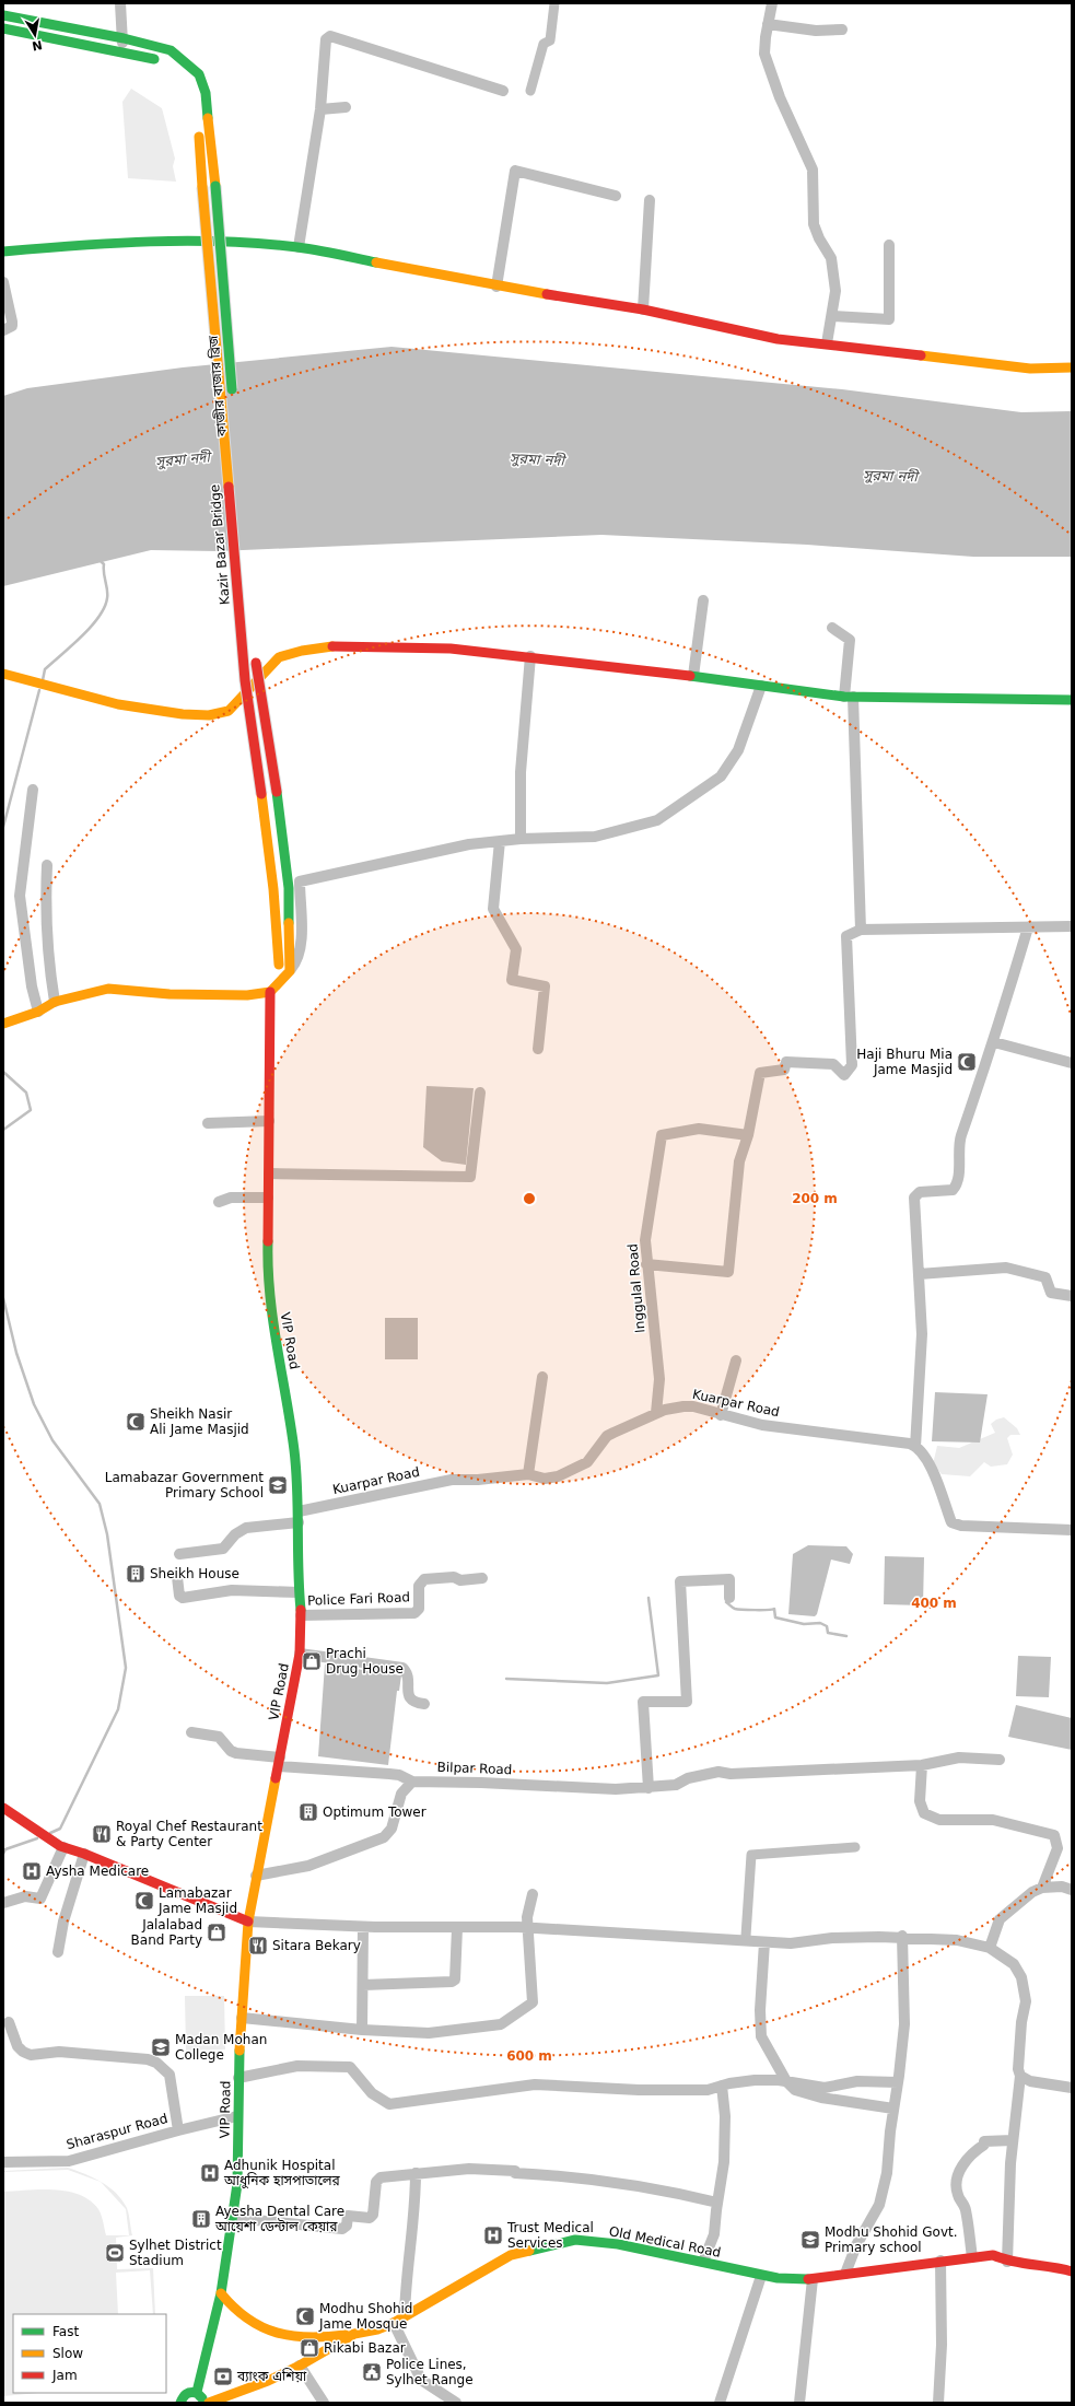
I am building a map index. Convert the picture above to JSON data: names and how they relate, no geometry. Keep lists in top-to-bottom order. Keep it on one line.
{"streets":{"street":["কাজীর বাজার ব্রিজ","Kazir Bazar Bridge","Inggulal Road","VIP Road","Kuarpar Road","Police Fari Road","Bilpar Road","Sharaspur Road","Old Medical Road"]},"crossings":[["Inggulal Road","Kuarpar Road"],["VIP Road","Kuarpar Road"],["VIP Road","Police Fari Road"],["VIP Road","Bilpar Road"],["VIP Road","Sharaspur Road"]],"water":["সুরমা নদী"],"places":{"mosque":["Haji Bhuru Mia Jame Masjid","Sheikh Nasir Ali Jame Masjid","Lamabazar Jame Masjid","Modhu Shohid Jame Mosque"],"school or university":["Lamabazar Government Primary School","Madan Mohan College","Modhu Shohid Govt. Primary school"],"building":["Sheikh House","Optimum Tower","Ayesha Dental Care আয়েশা ডেন্টাল কেয়ার"],"shop":["Prachi Drug House","Jalalabad Band Party","Rikabi Bazar"],"restaurant":["Royal Chef Restaurant & Party Center","Sitara Bekary"],"hospital":["Aysha Medicare","Adhunik Hospital আধুনিক হাসপাতালের","Trust Medical Services"],"sports":["Sylhet District Stadium"],"public building":["Police Lines, Sylhet Range"],"bank":["ব্যাংক এশিয়া"]},"legend":["Fast","Slow","Jam"],"north":"bottom","rings":["200 m","400 m","600 m"]}
